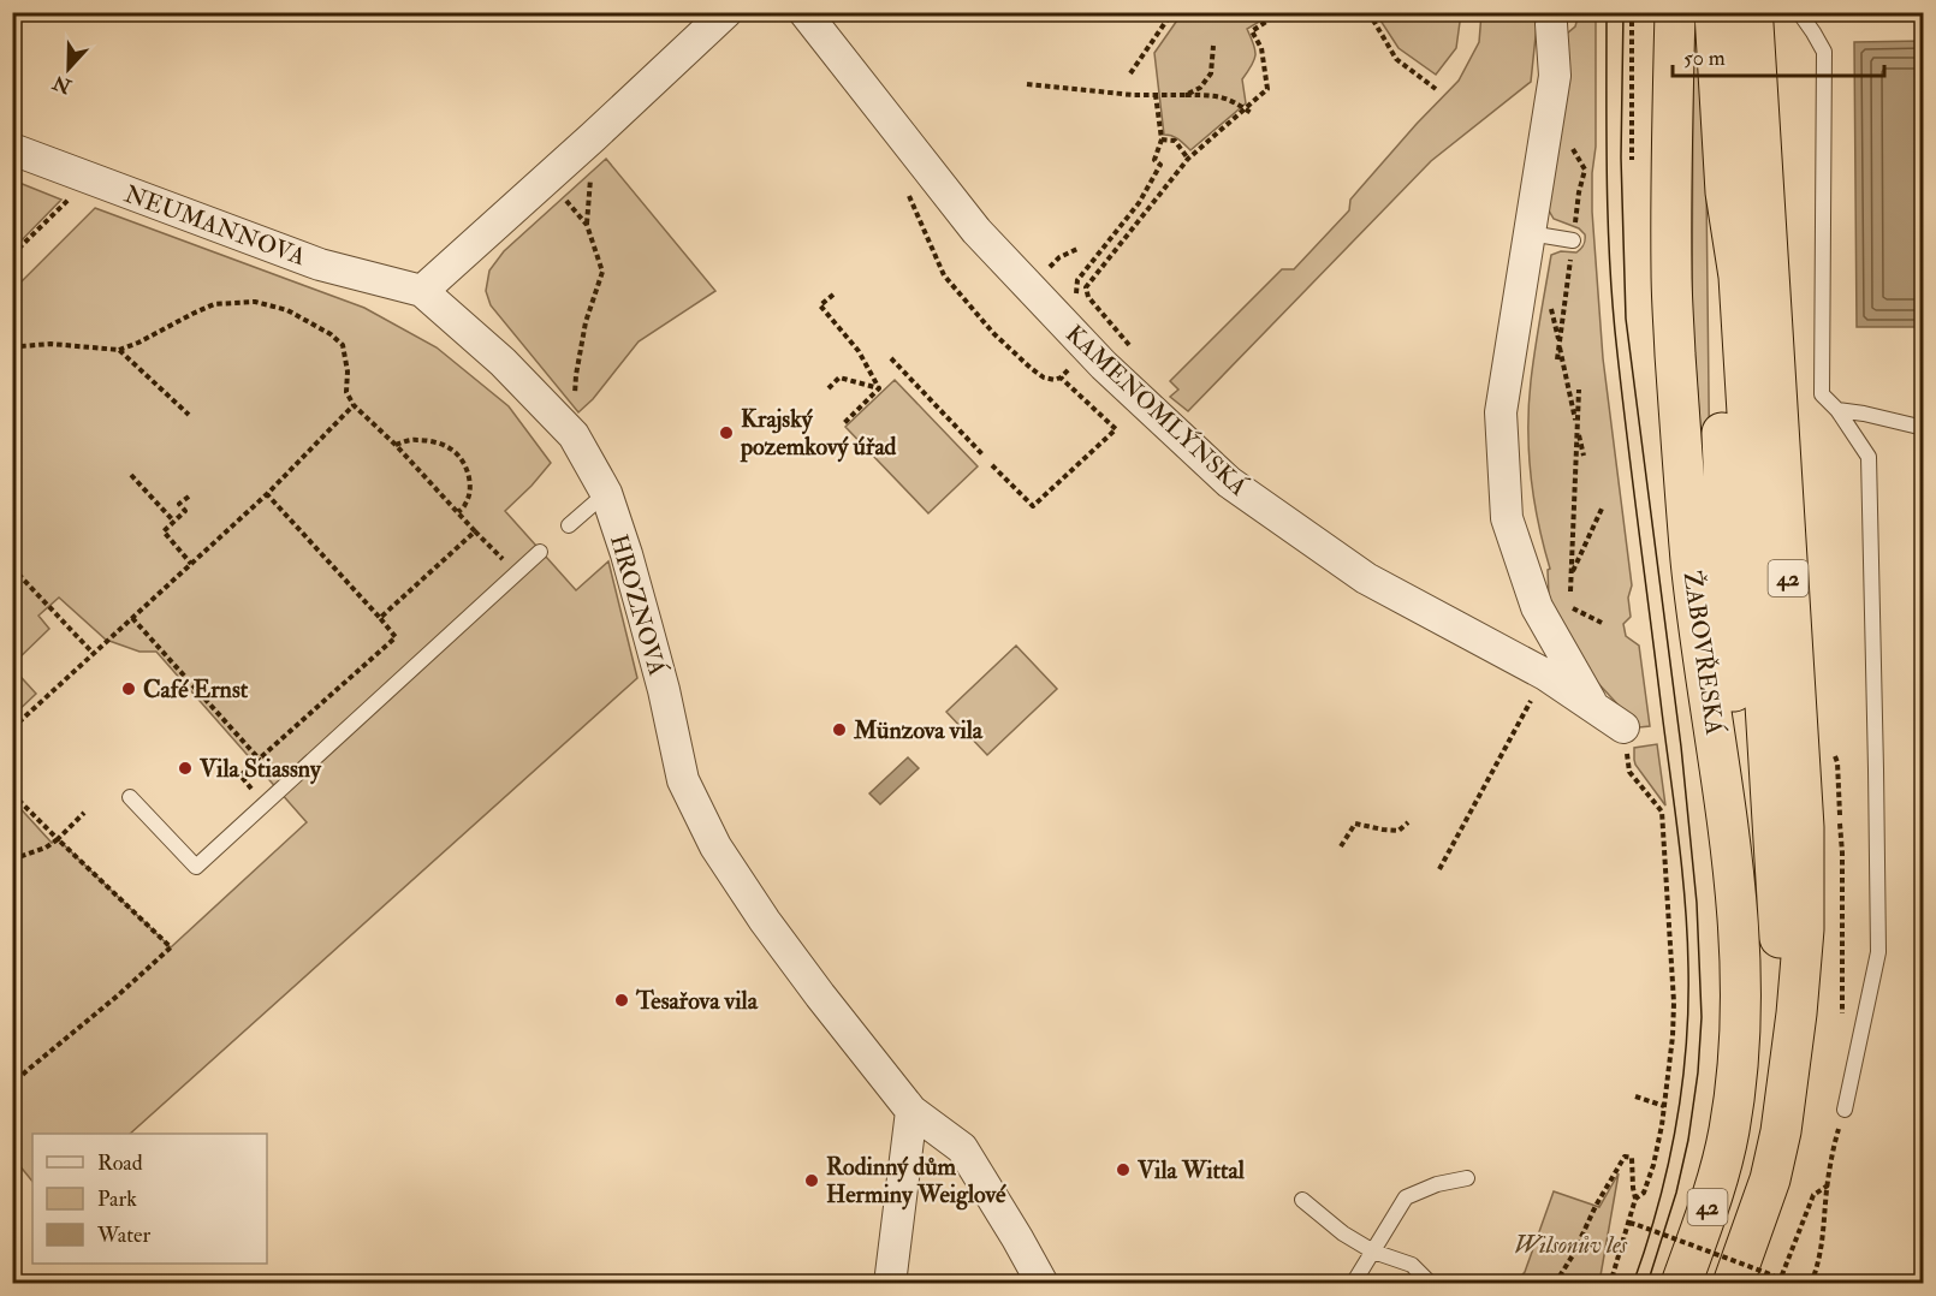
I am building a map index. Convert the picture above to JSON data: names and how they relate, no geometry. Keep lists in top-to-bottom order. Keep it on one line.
{"streets":{"highway":["42","ŽABOVŘESKÁ"],"street":["NEUMANNOVA","KAMENOMLÝNSKÁ","HROZNOVÁ"]},"crossings":[["NEUMANNOVA","HROZNOVÁ"],["42","ŽABOVŘESKÁ"]],"parks":["Wilsonův les"],"places":["Krajský pozemkový úřad","Café Ernst","Münzova vila","Vila Stiassny","Tesařova vila","Vila Wittal","Rodinný dům Herminy Weiglové"],"legend":["Road","Park","Water"],"scale_bar":"50 m","north":"bottom"}
